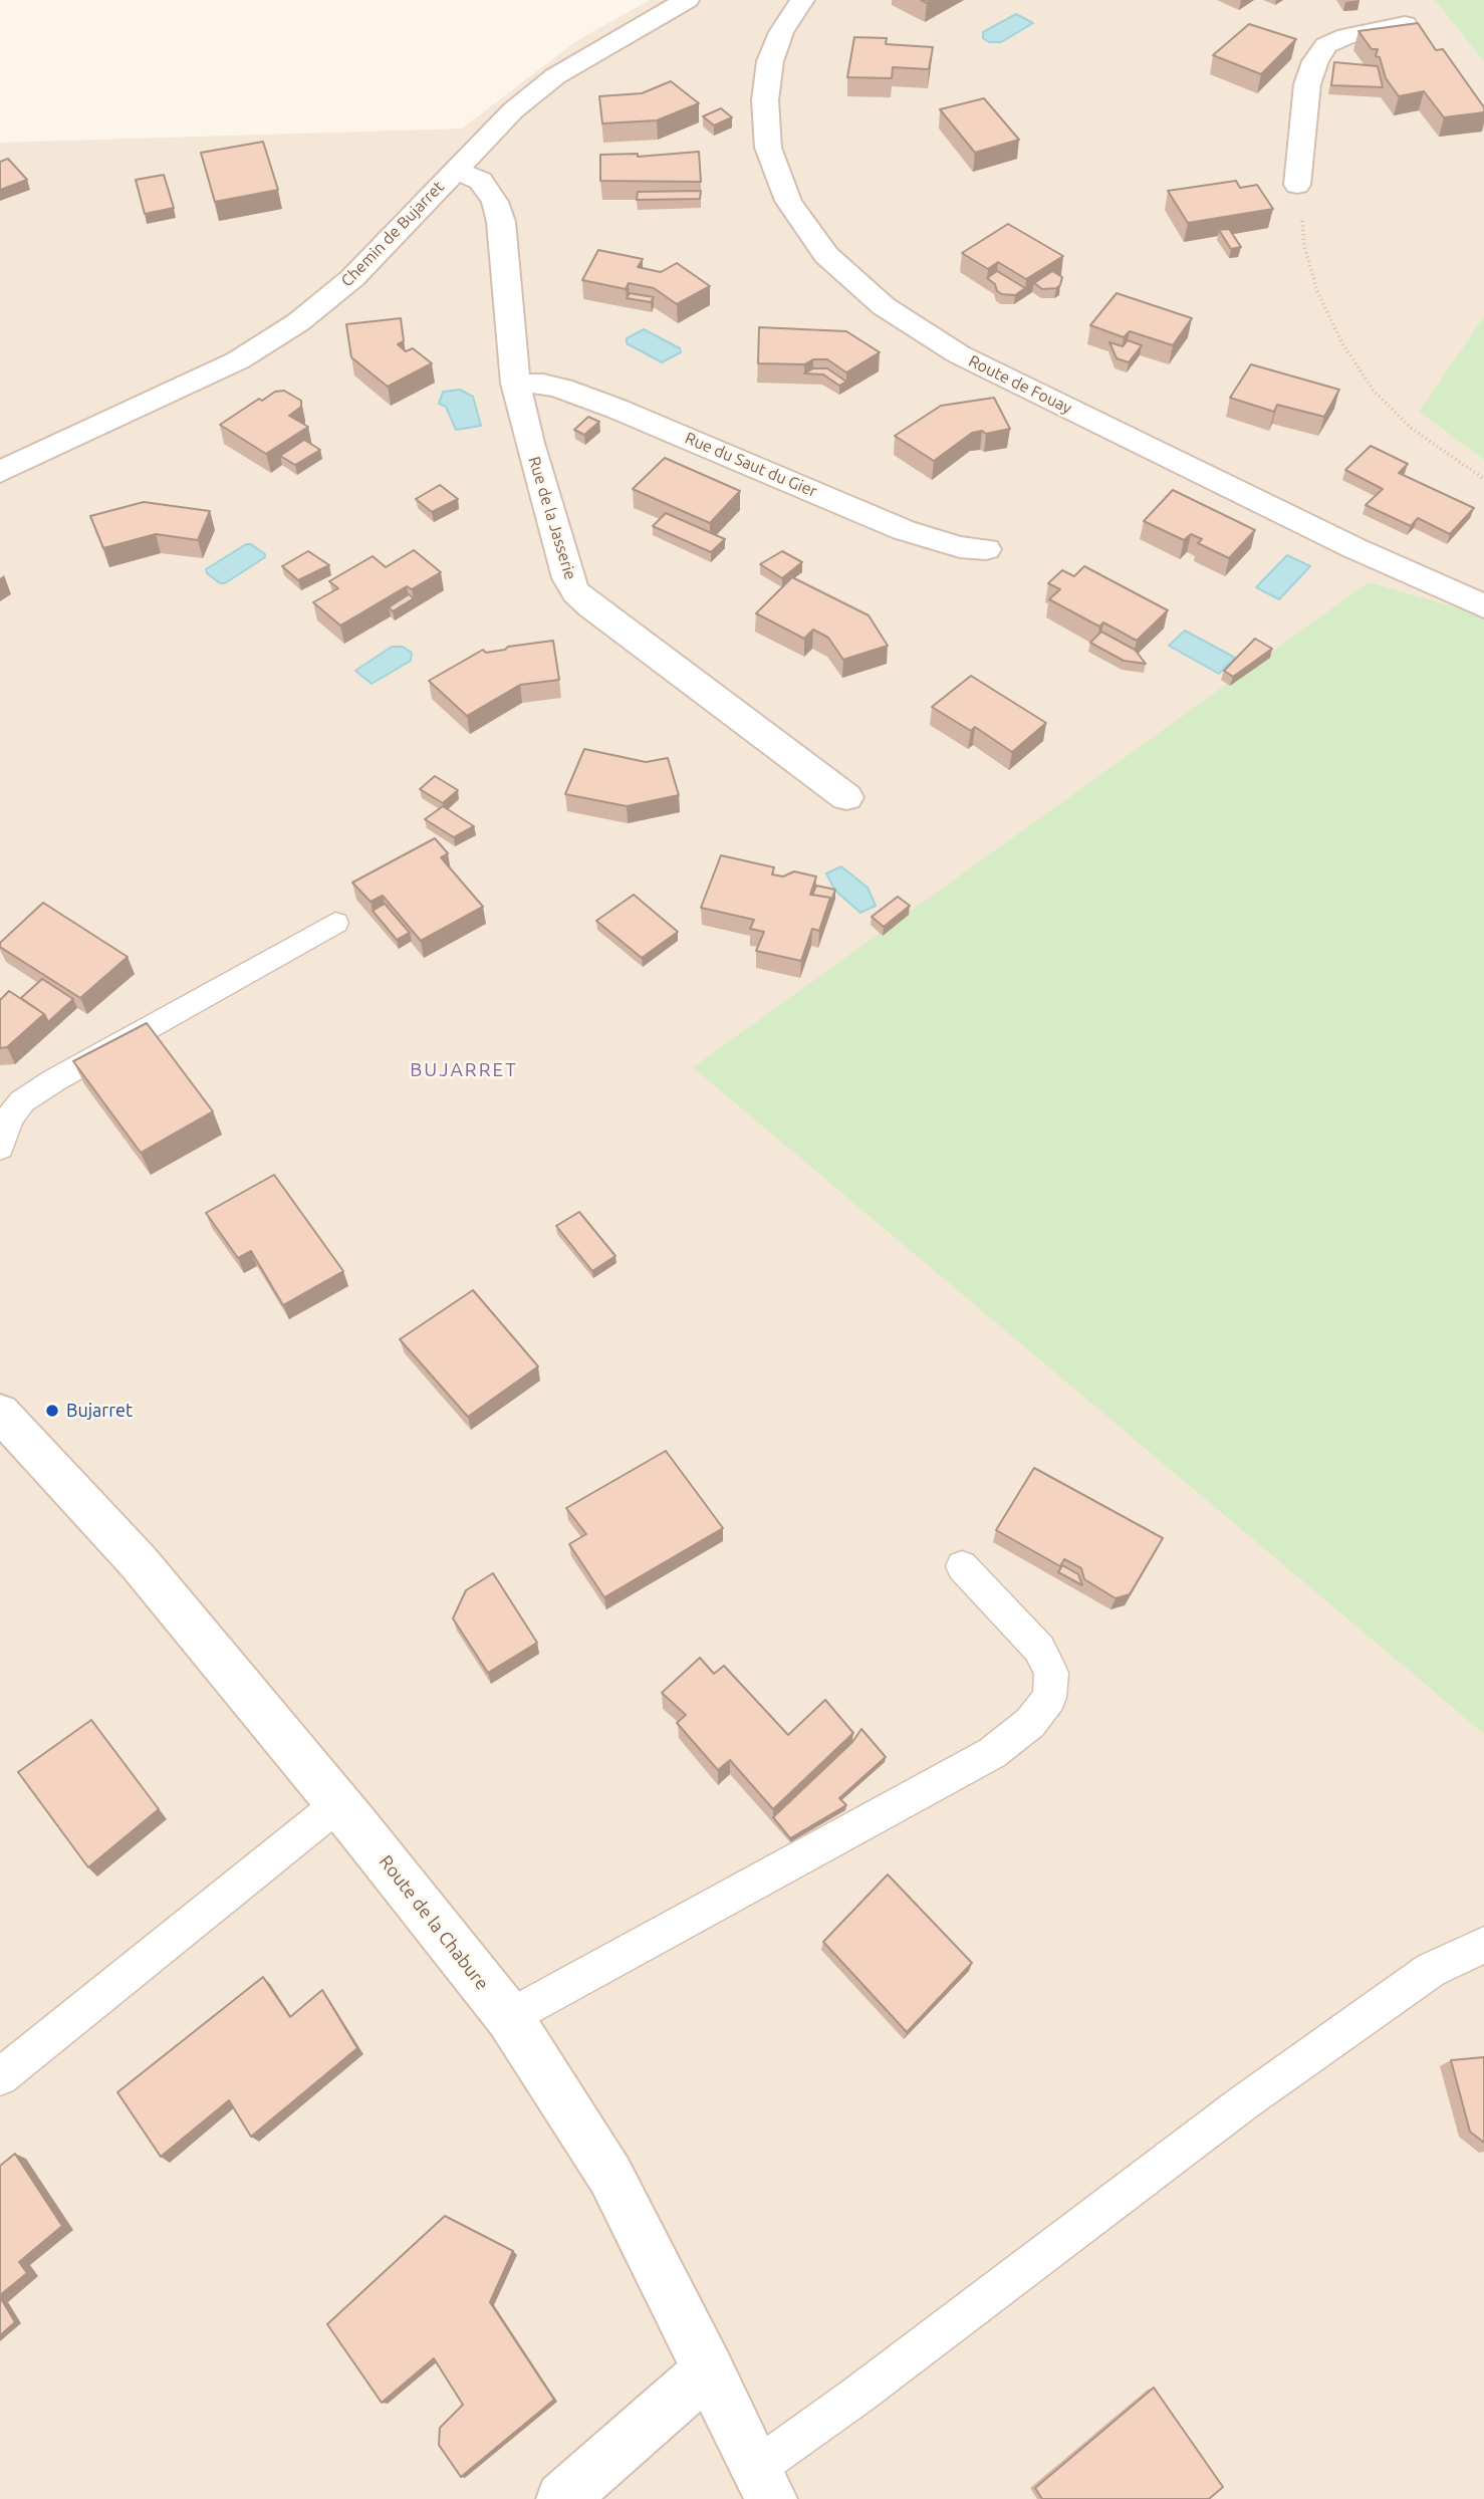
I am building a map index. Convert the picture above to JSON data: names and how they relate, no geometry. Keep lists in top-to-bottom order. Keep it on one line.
{"streets":{"street":["Chemin de Bujarret","Route de Fouay","Rue du Saut du Gier","Rue de la Jasserie","Route de la Chabure"]},"crossings":[["Chemin de Bujarret","Rue de la Jasserie"],["Rue du Saut du Gier","Rue de la Jasserie"]],"districts":["BUJARRET"],"places":["Bujarret"]}
